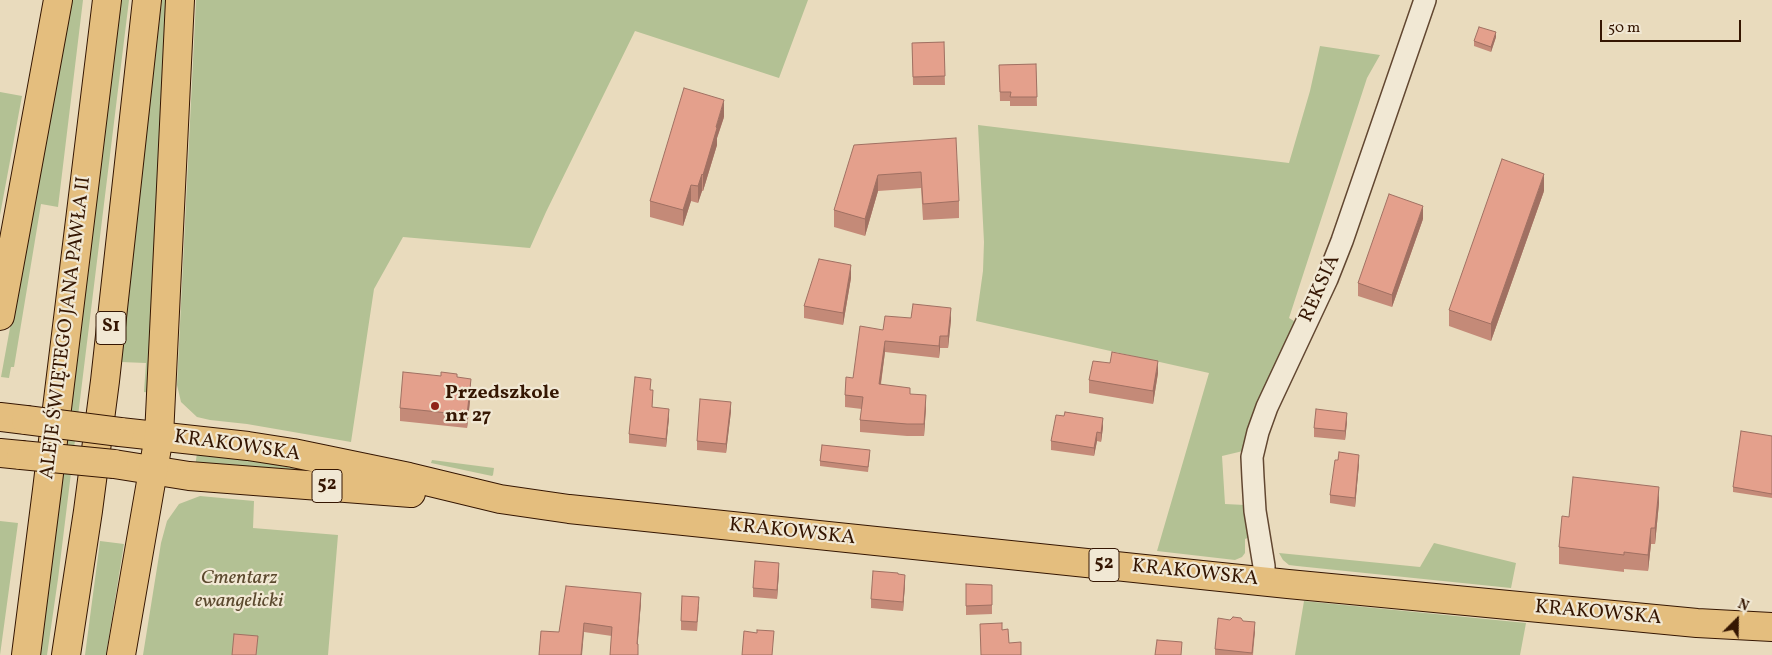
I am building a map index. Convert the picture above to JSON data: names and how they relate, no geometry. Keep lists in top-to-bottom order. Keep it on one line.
{"streets":{"main road":["ALEJE ŚWIĘTEGO JANA PAWŁA II","S1","KRAKOWSKA","52"],"street":["REKSIA"]},"crossings":[["REKSIA","KRAKOWSKA"]],"parks":["Cmentarz ewangelicki"],"places":["Przedszkole nr 27"],"scale_bar":"50 m","north":"top right"}
